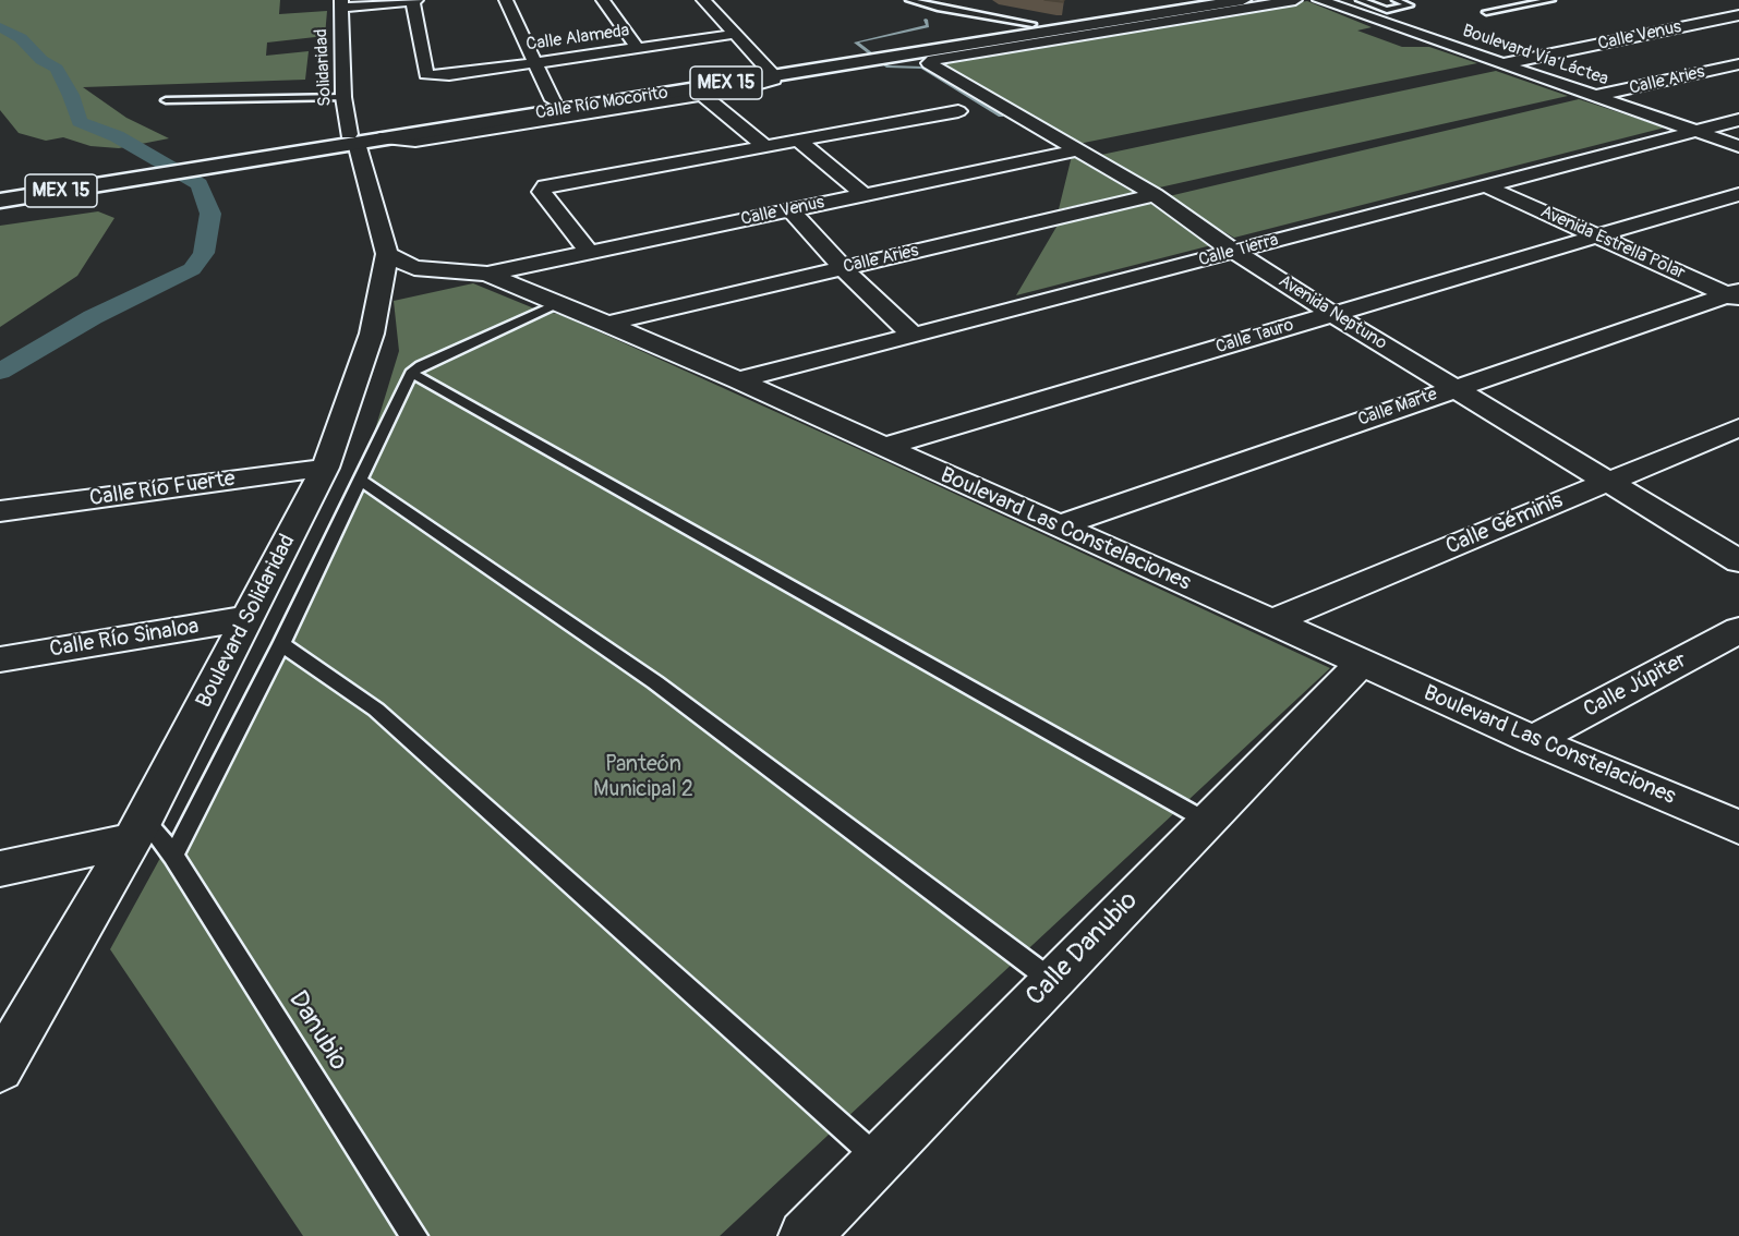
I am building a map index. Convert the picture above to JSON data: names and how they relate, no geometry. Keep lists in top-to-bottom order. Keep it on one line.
{"streets":{"main road":["MEX 15","Calle Río Mocorito"],"street":["Calle Venus","Calle Alameda","Boulevard Vía Láctea","Solidaridad","Calle Aries","Avenida Estrella Polar","Calle Tierra","Avenida Neptuno","Calle Tauro","Calle Marte","Calle Río Fuerte","Calle Géminis","Boulevard Las Constelaciones","Boulevard Solidaridad","Calle Río Sinaloa","Calle Júpiter","Calle Danubio"],"lane":["Danubio"]},"crossings":[["Calle Venus","Boulevard Vía Láctea"],["Calle Venus","Avenida Neptuno"],["Calle Venus","Boulevard Las Constelaciones"],["Boulevard Vía Láctea","Calle Aries"],["Boulevard Vía Láctea","Calle Tierra"],["Solidaridad","Calle Río Mocorito"],["Solidaridad","Boulevard Solidaridad"],["Calle Aries","Avenida Neptuno"],["Calle Aries","Boulevard Las Constelaciones"],["Calle Río Mocorito","Boulevard Solidaridad"],["Avenida Estrella Polar","Calle Tierra"],["Avenida Estrella Polar","Calle Tauro"],["Avenida Estrella Polar","Calle Marte"],["Calle Tierra","Avenida Neptuno"],["Calle Tierra","Boulevard Las Constelaciones"],["Avenida Neptuno","Calle Tauro"],["Avenida Neptuno","Calle Marte"],["Avenida Neptuno","Calle Géminis"],["Calle Tauro","Boulevard Las Constelaciones"],["Calle Marte","Boulevard Las Constelaciones"],["Calle Río Fuerte","Boulevard Solidaridad"],["Calle Géminis","Boulevard Las Constelaciones"],["Boulevard Las Constelaciones","Boulevard Solidaridad"],["Boulevard Las Constelaciones","Calle Júpiter"],["Boulevard Las Constelaciones","Calle Danubio"],["Boulevard Solidaridad","Calle Río Sinaloa"],["Boulevard Solidaridad","Danubio"]],"parks":["Panteón Municipal 2"]}
